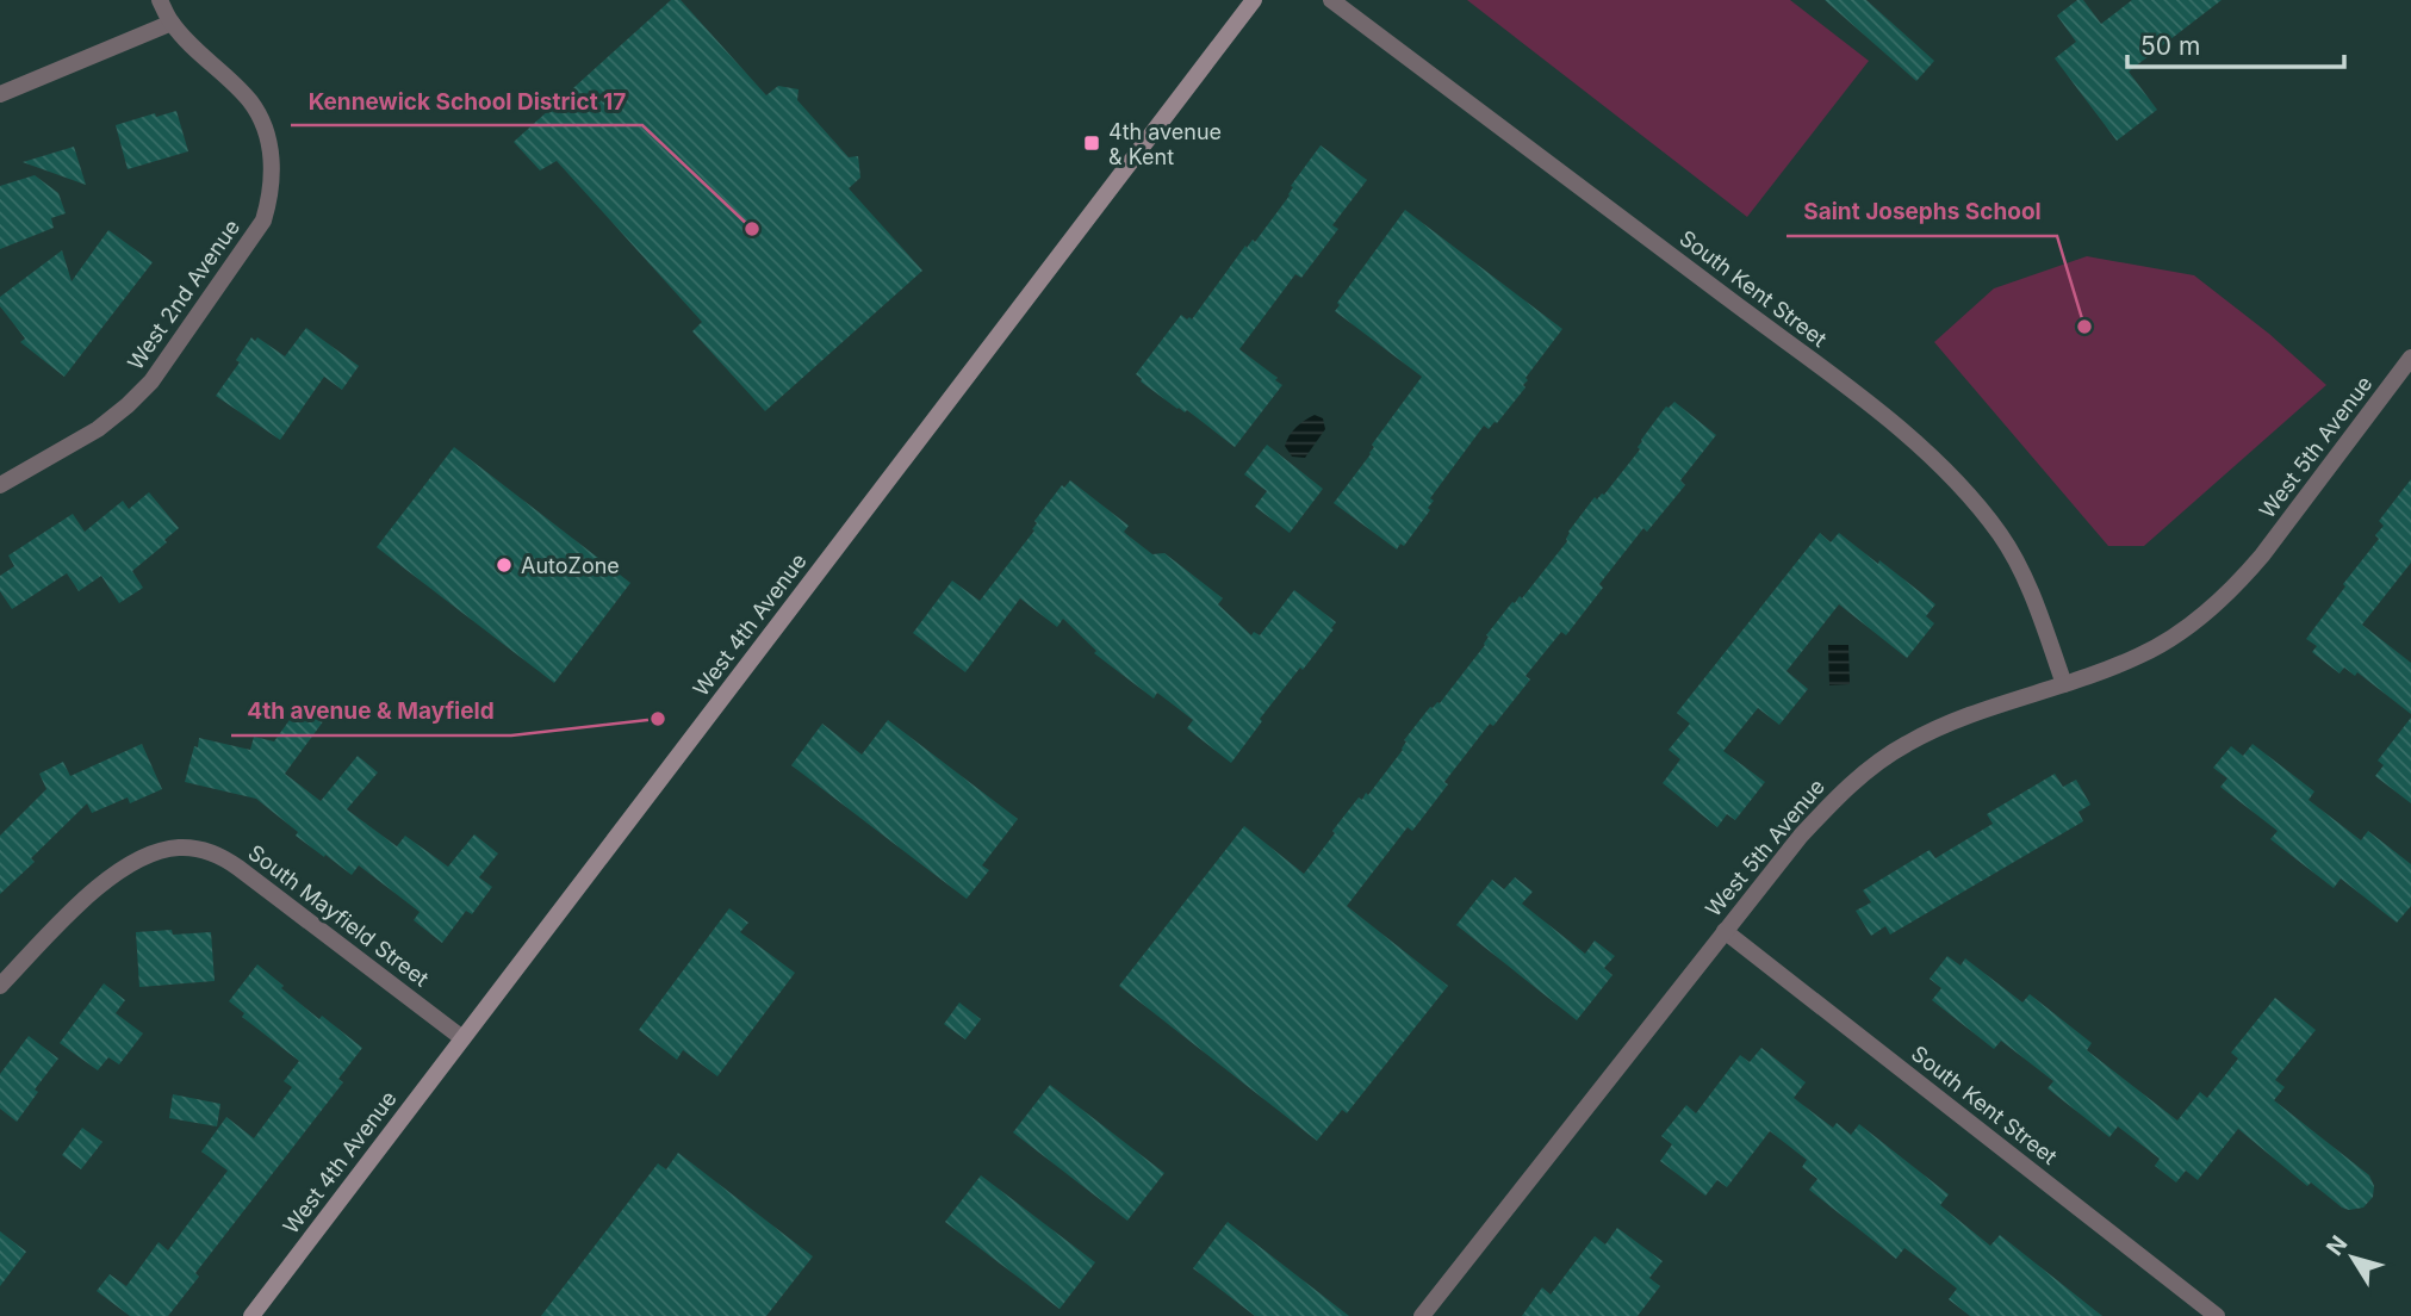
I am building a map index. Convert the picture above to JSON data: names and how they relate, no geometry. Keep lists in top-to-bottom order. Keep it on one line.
{"streets":{"main road":["West 4th Avenue"],"street":["South Kent Street","West 2nd Avenue","West 5th Avenue","South Mayfield Street"]},"crossings":[["South Kent Street","West 5th Avenue"],["West 4th Avenue","South Mayfield Street"]],"places":{"transit":["4th avenue & Kent"],"other":["Kennewick School District 17","Saint Josephs School","AutoZone","4th avenue & Mayfield"]},"scale_bar":"50 m","north":"top left"}
